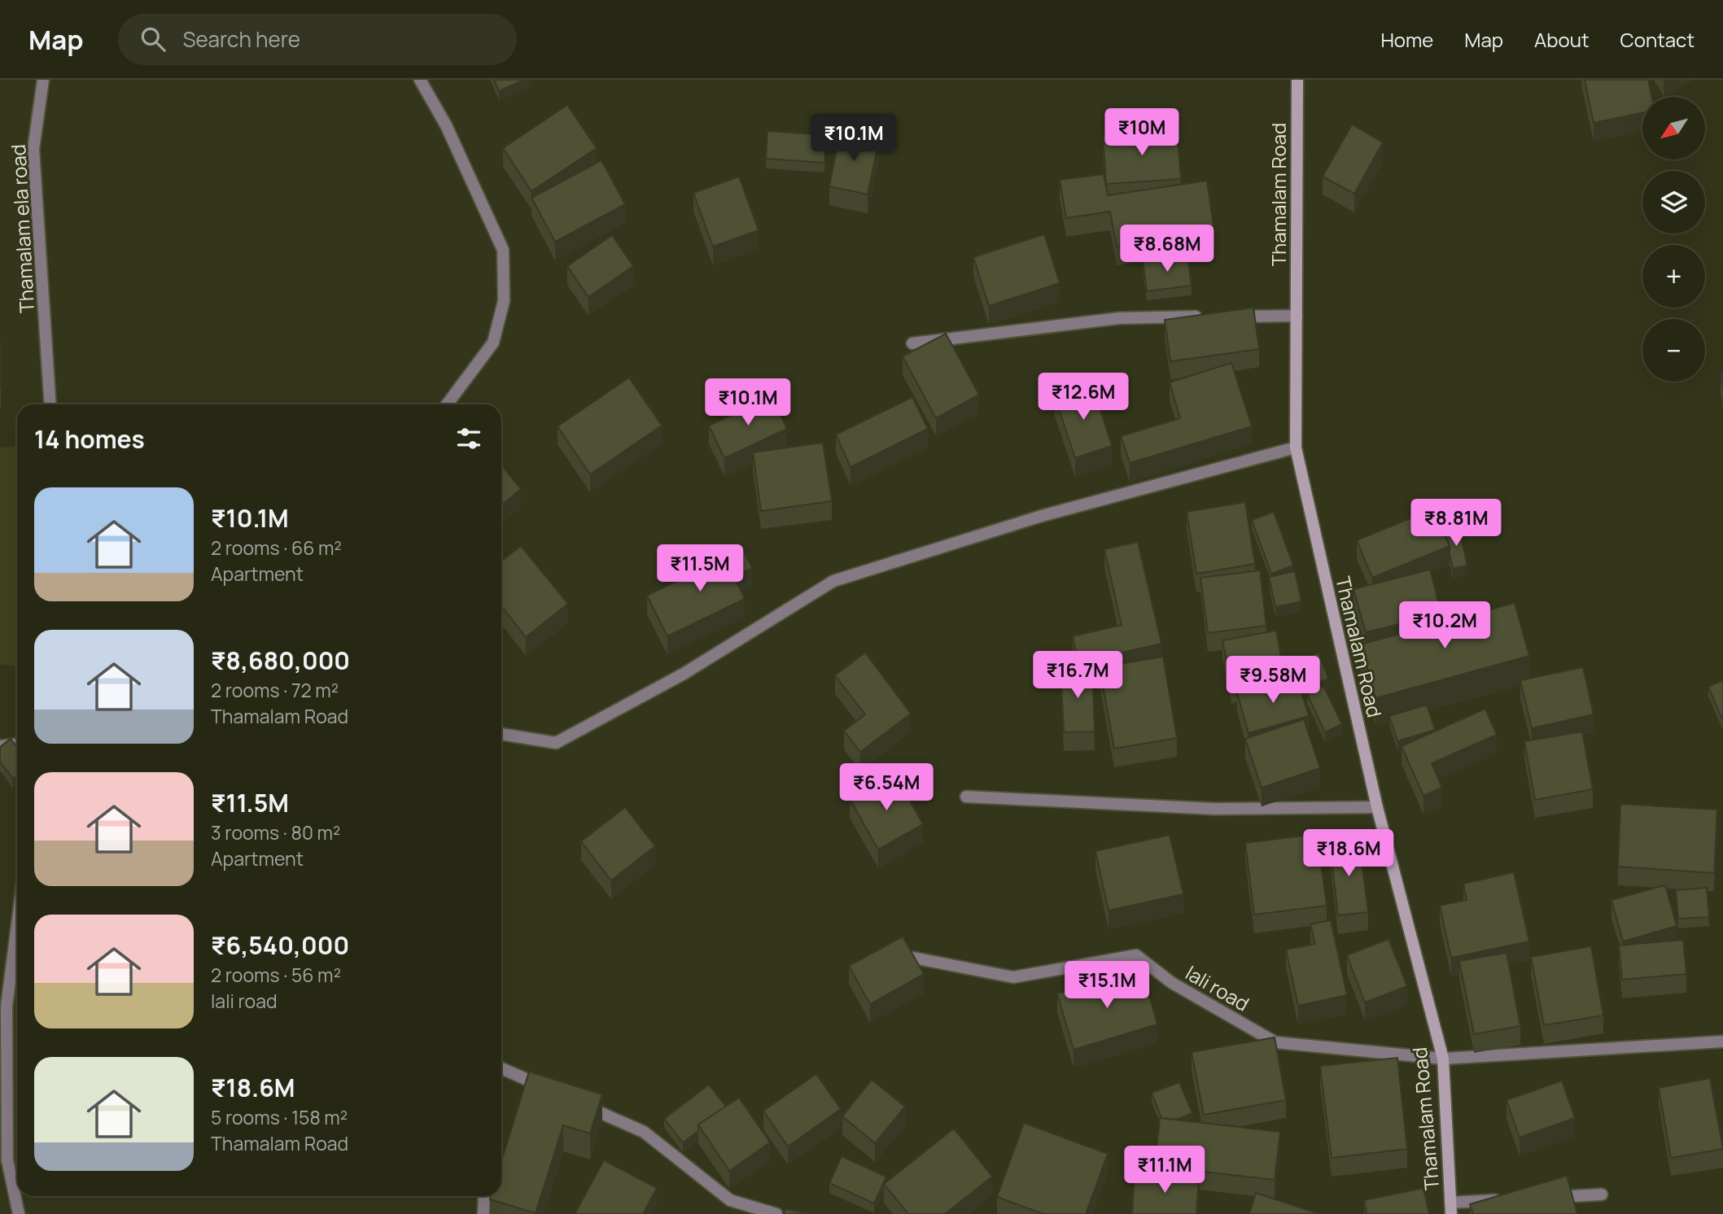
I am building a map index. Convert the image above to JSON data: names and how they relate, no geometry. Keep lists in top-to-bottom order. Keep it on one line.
{"streets":{"street":["Thamalam Road","Thamalam ela road","lali road"]},"crossings":[["Thamalam Road","lali road"]],"north":"bottom left","page":{"header":"Map","search":"Search here","nav":["Home","Map","About","Contact"],"map_buttons":["+","−"],"price":["₹10M","₹10.1M","₹8.68M","₹12.6M","₹10.1M","₹8.81M","₹11.5M","₹10.2M","₹16.7M","₹9.58M","₹6.54M","₹18.6M","₹15.1M","₹11.1M"],"heading":"14 homes","list":[{"name":"₹10.1M","note":"2 rooms · 66 m² · Apartment"},{"name":"₹8,680,000","note":"2 rooms · 72 m² · Thamalam Road"},{"name":"₹11.5M","note":"3 rooms · 80 m² · Apartment"},{"name":"₹6,540,000","note":"2 rooms · 56 m² · lali road"},{"name":"₹18.6M","note":"5 rooms · 158 m² · Thamalam Road"}]}}
